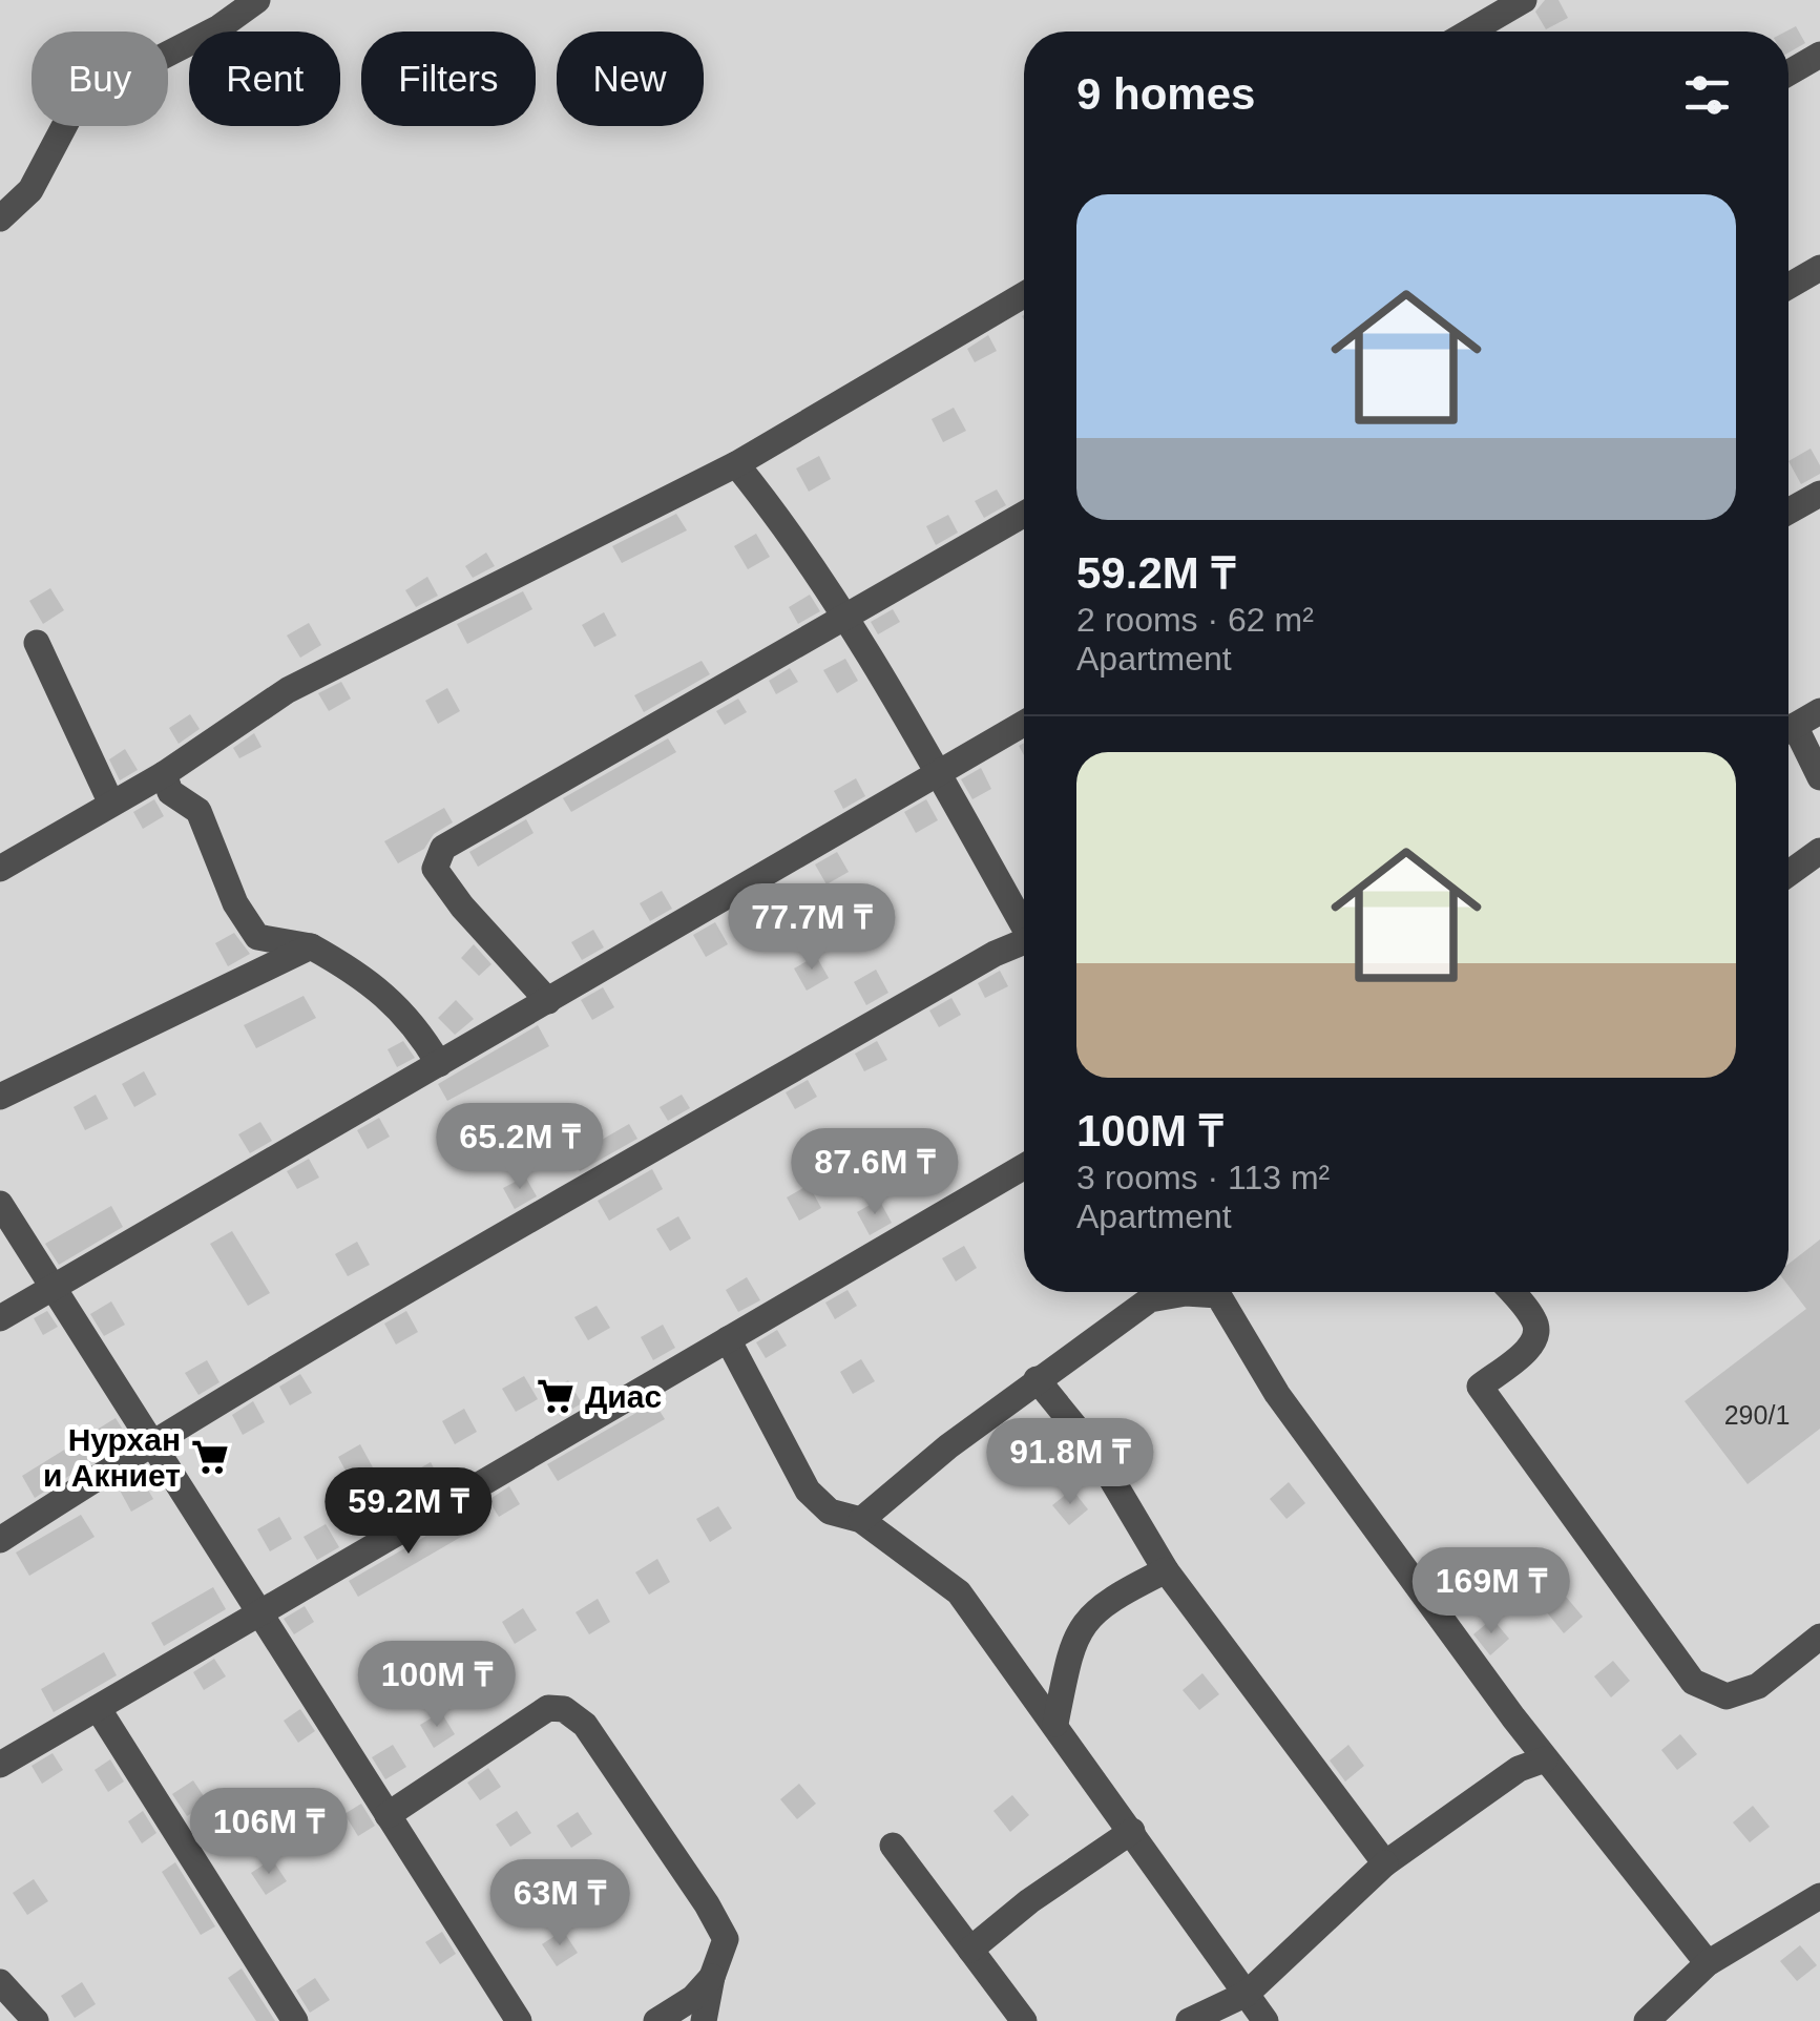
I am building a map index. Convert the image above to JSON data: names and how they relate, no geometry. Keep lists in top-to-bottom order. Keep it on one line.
{"places":{"supermarket":["Диас","Нурхан и Акниет"]},"house_numbers":["290/1"],"page":{"chip":["Buy","Rent","Filters","New"],"heading":"9 homes","list":[{"name":"59.2M ₸","note":"2 rooms · 62 m² · Apartment"},{"name":"100M ₸","note":"3 rooms · 113 m² · Apartment"}],"price":["77.7M ₸","65.2M ₸","87.6M ₸","91.8M ₸","59.2M ₸","169M ₸","100M ₸","106M ₸","63M ₸"]}}
